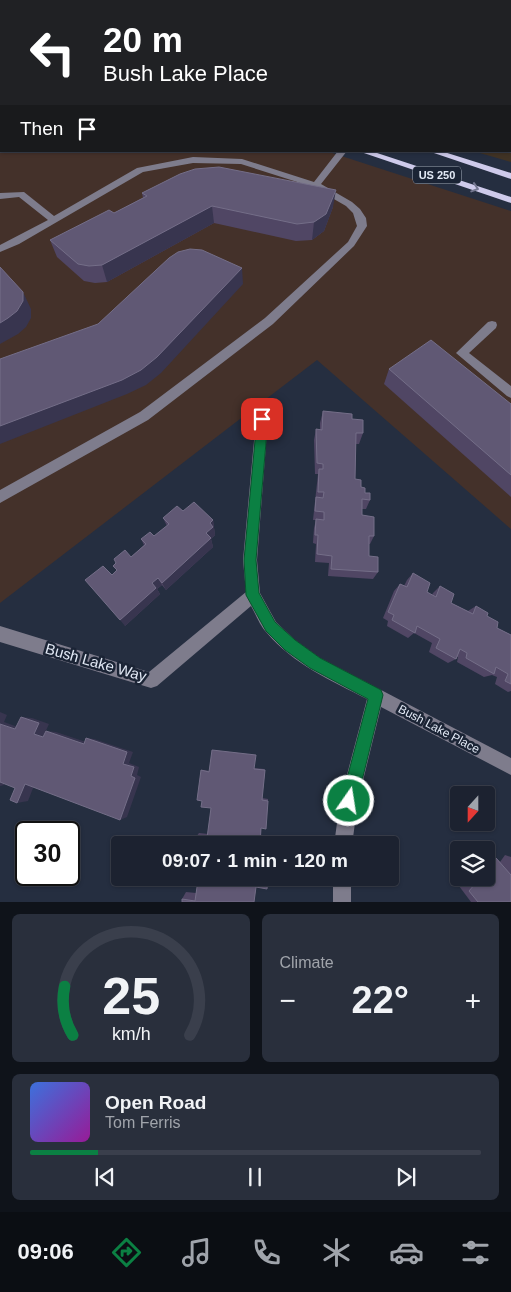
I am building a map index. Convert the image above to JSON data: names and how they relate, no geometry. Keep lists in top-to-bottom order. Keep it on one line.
{"streets":{"main road":["US 250"],"street":["Bush Lake Way","Bush Lake Place"]},"crossings":[["Bush Lake Way","Bush Lake Place"]],"north":"bottom","page":{"turn":["20 m","Bush Lake Place"],"then":"Then","limit":"30","trip":"09:07 · 1 min · 120 m","tile":"Climate","heat":["−","22°","+"],"song":["Open Road","Tom Ferris"],"tabs":"09:06","gauge":["25","km/h"]}}
